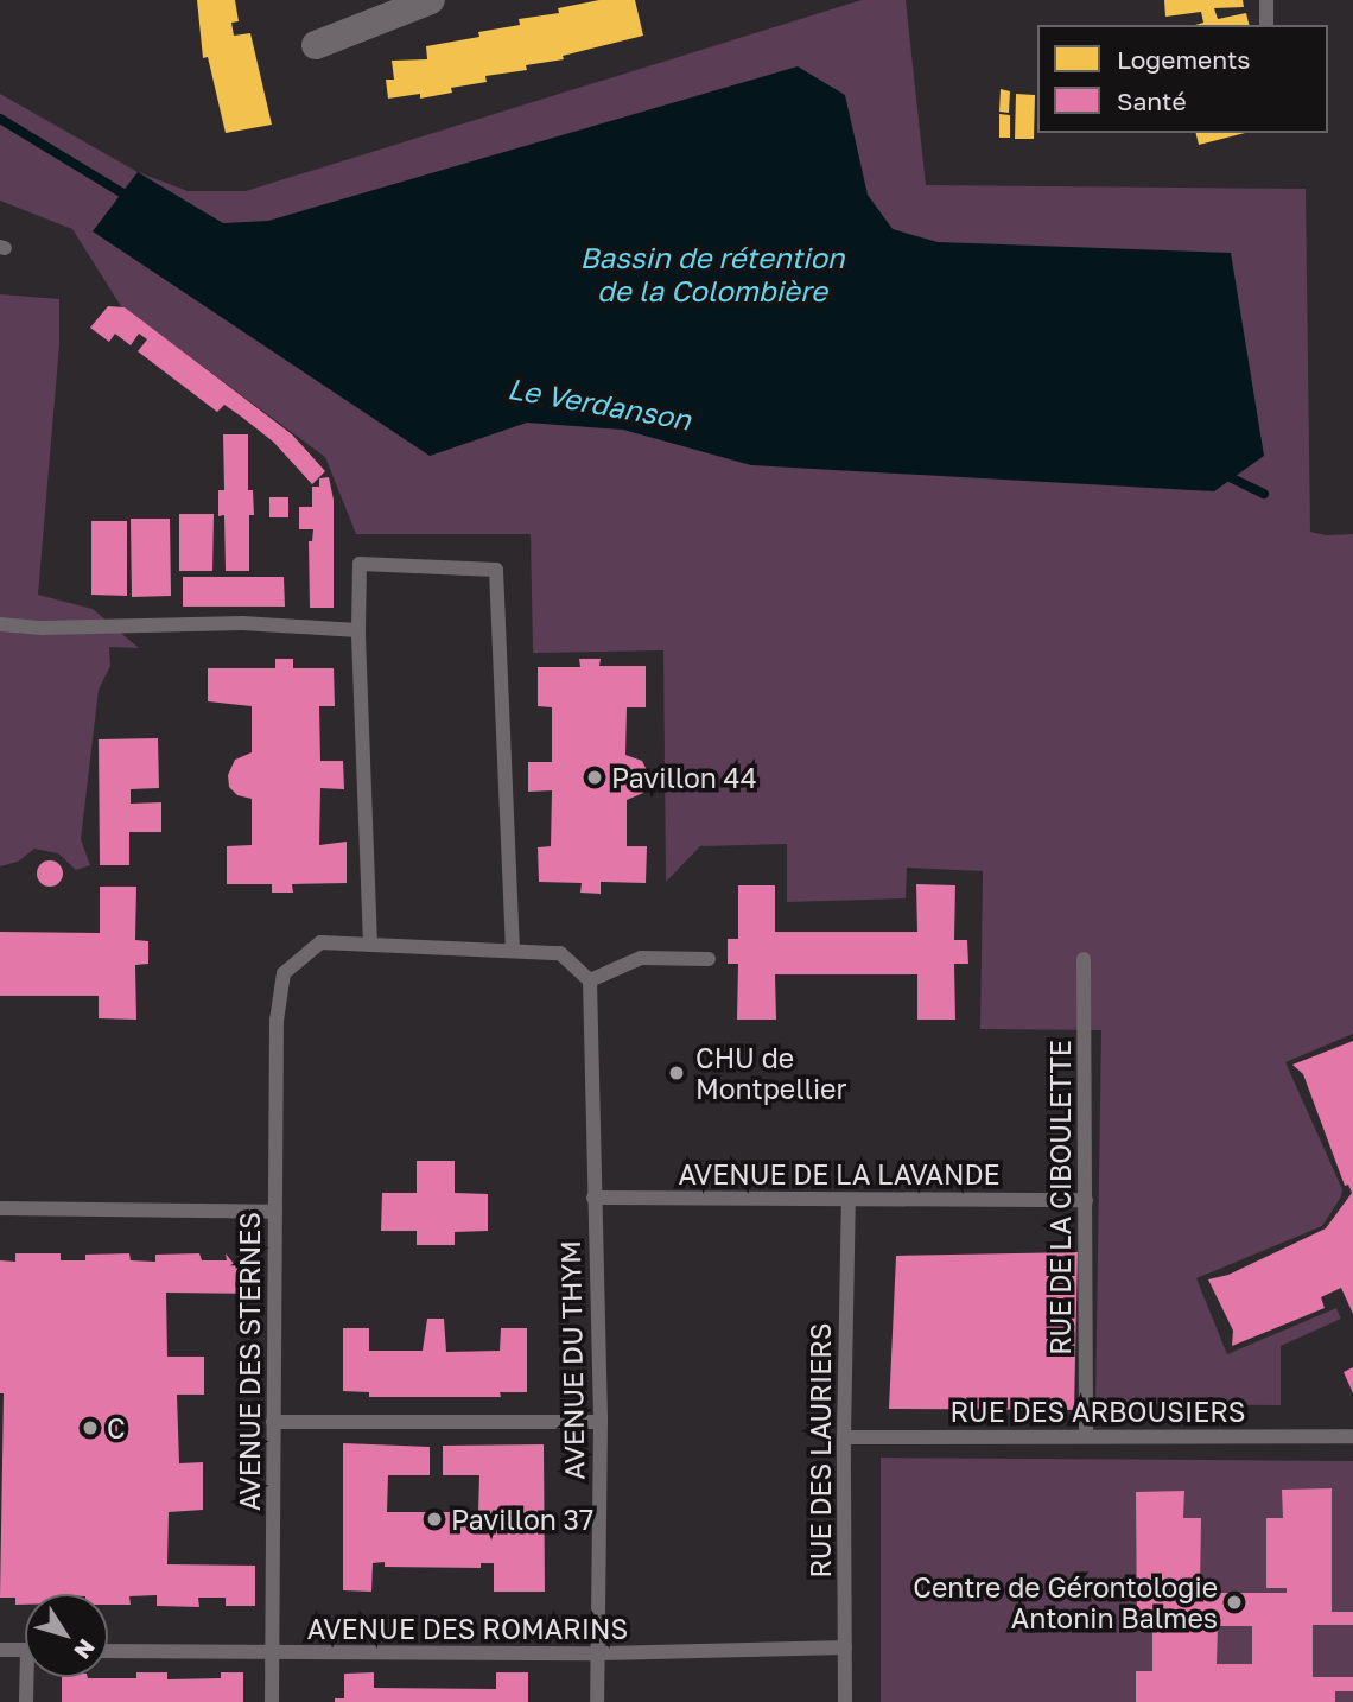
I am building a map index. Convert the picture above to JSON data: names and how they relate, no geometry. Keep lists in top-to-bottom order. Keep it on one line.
{"streets":{"lane":["AVENUE DE LA LAVANDE","RUE DE LA CIBOULETTE","AVENUE DU THYM","AVENUE DES STERNES","RUE DES ARBOUSIERS","RUE DES LAURIERS","AVENUE DES ROMARINS"]},"crossings":[["AVENUE DE LA LAVANDE","RUE DE LA CIBOULETTE"],["AVENUE DE LA LAVANDE","AVENUE DU THYM"],["AVENUE DE LA LAVANDE","RUE DES LAURIERS"],["RUE DE LA CIBOULETTE","RUE DES ARBOUSIERS"],["AVENUE DU THYM","AVENUE DES STERNES"],["AVENUE DU THYM","AVENUE DES ROMARINS"],["AVENUE DES STERNES","AVENUE DES ROMARINS"],["RUE DES ARBOUSIERS","RUE DES LAURIERS"],["RUE DES LAURIERS","AVENUE DES ROMARINS"]],"water":["Bassin de rétention de la Colombière","Le Verdanson"],"places":["Pavillon 44","CHU de Montpellier","C","Pavillon 37","Centre de Gérontologie Antonin Balmes"],"legend":["Logements","Santé"],"north":"bottom right"}
